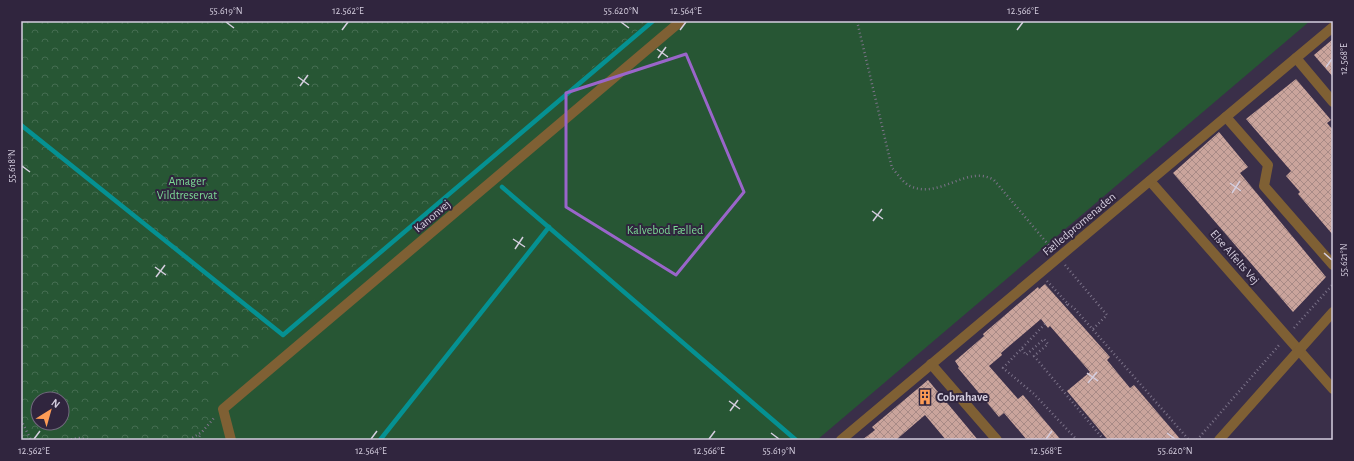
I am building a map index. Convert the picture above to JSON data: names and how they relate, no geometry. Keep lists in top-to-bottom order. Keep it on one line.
{"streets":{"street":["Kanonvej","Fælledpromenaden","Else Alfelts Vej"]},"crossings":[["Fælledpromenaden","Else Alfelts Vej"]],"parks":["Amager Vildtreservat","Kalvebod Fælled"],"places":{"building":["Cobrahave"]},"north":"top right","coordinates":["55.619°N","12.562°E","55.620°N","12.564°E","12.566°E","12.568°E","55.618°N","55.621°N"]}
